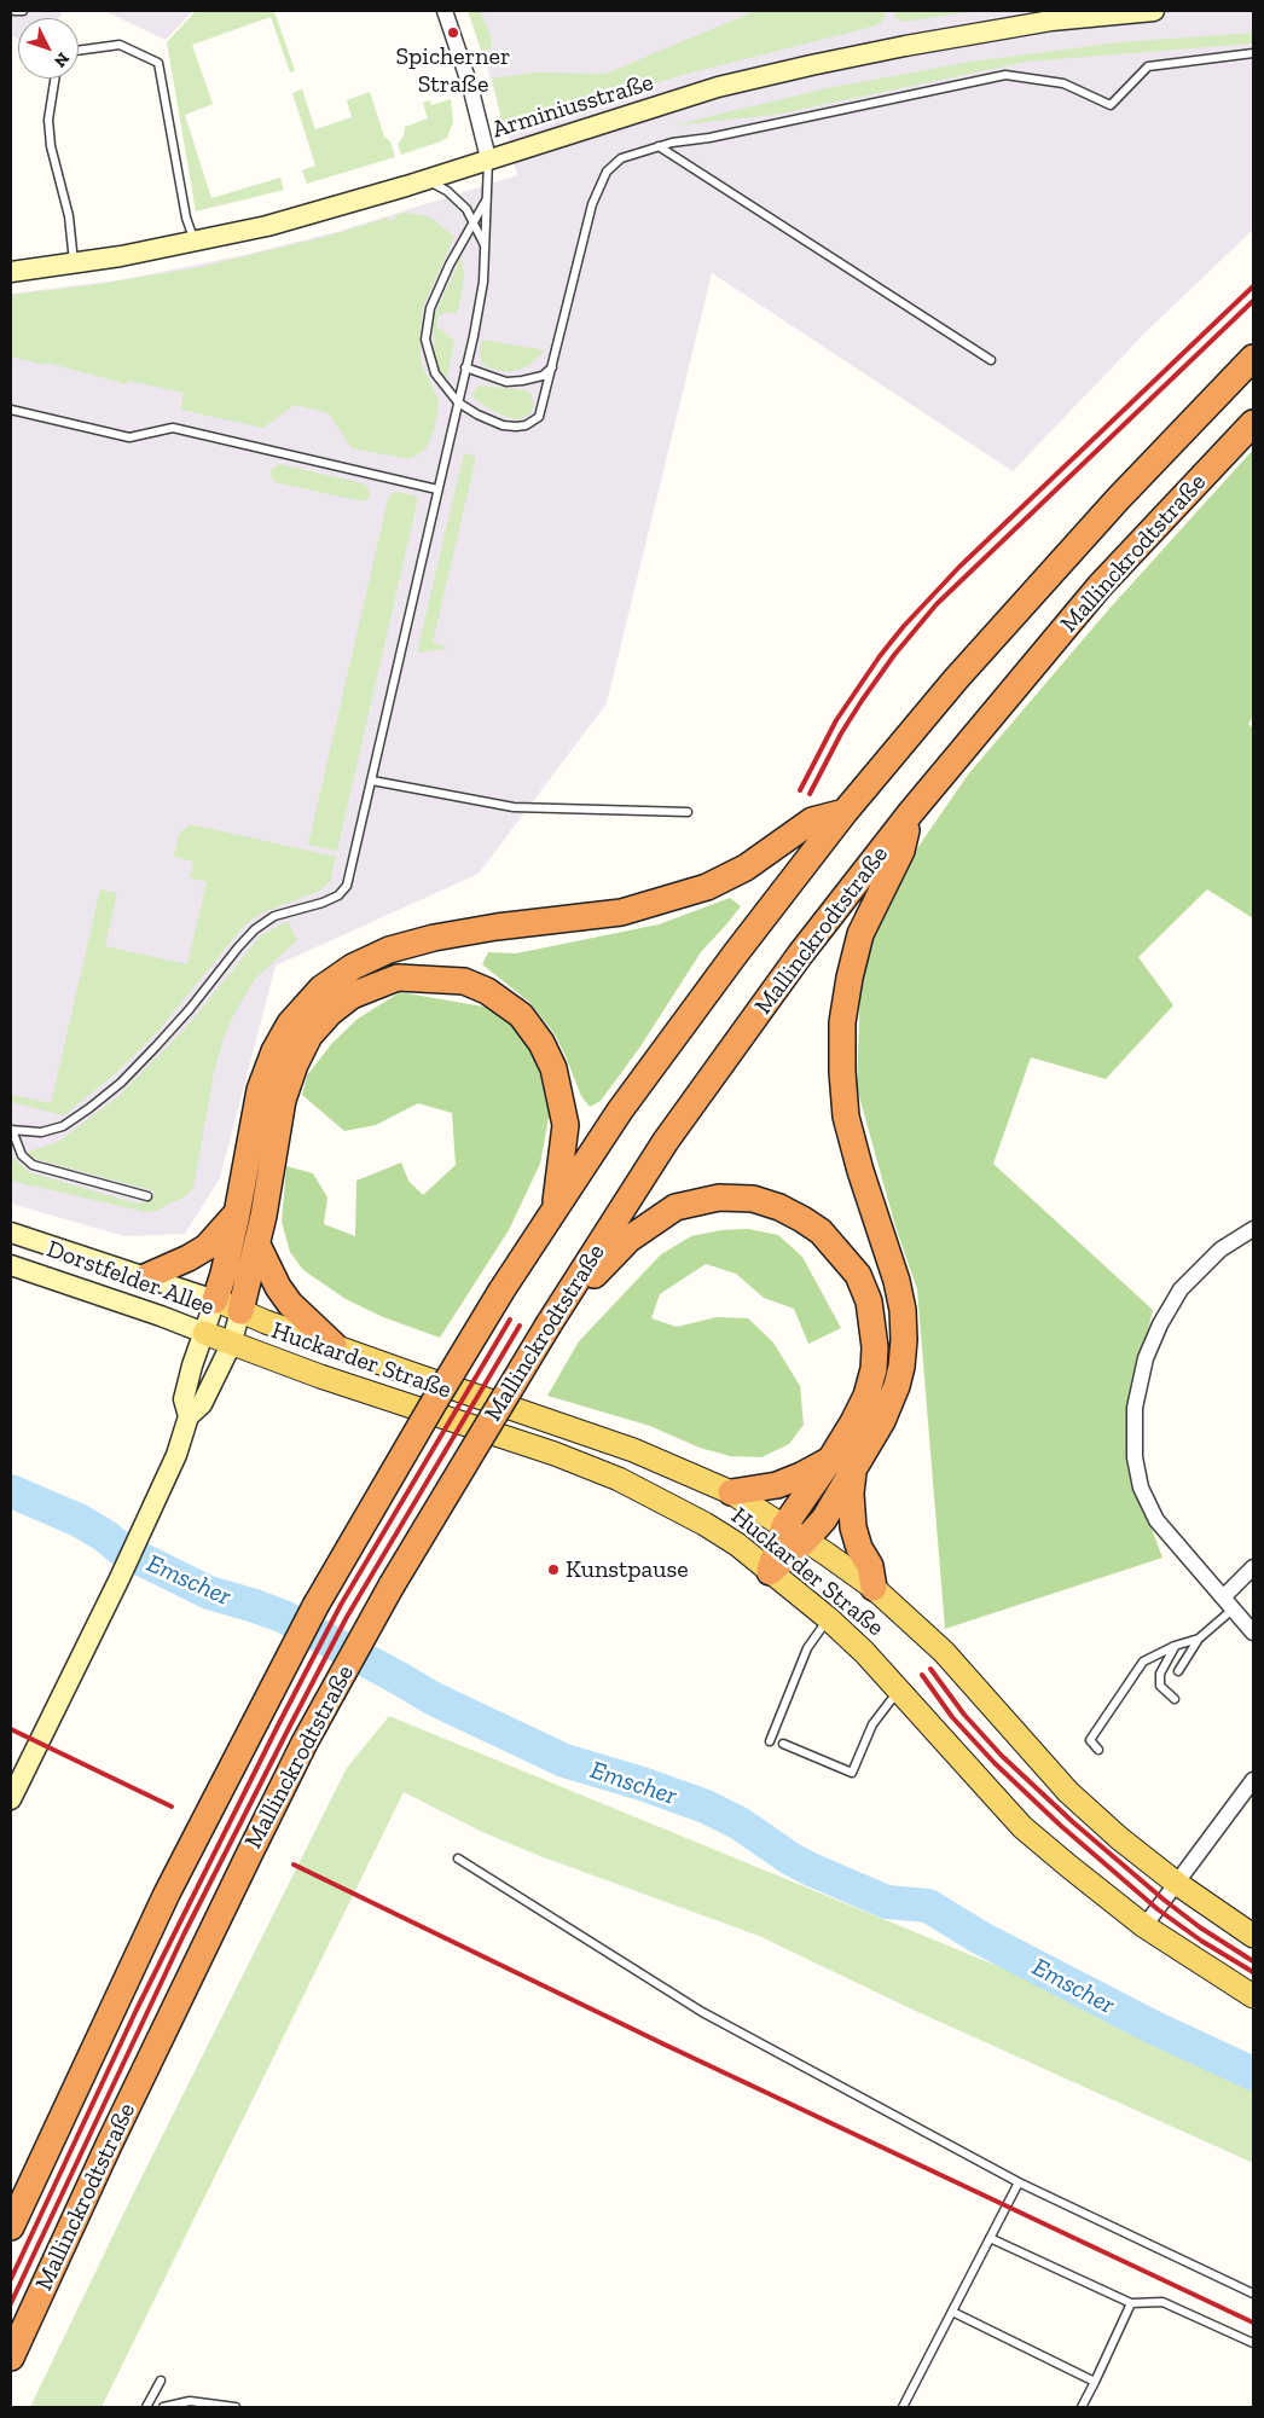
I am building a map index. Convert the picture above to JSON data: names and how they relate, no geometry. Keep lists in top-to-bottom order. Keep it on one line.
{"streets":{"highway":["Mallinckrodtstraße"],"main road":["Dorstfelder Allee","Huckarder Straße"],"street":["Arminiusstraße"]},"crossings":[["Dorstfelder Allee","Huckarder Straße"]],"water":["Emscher"],"places":["Spicherner Straße","Kunstpause"],"north":"bottom right"}
